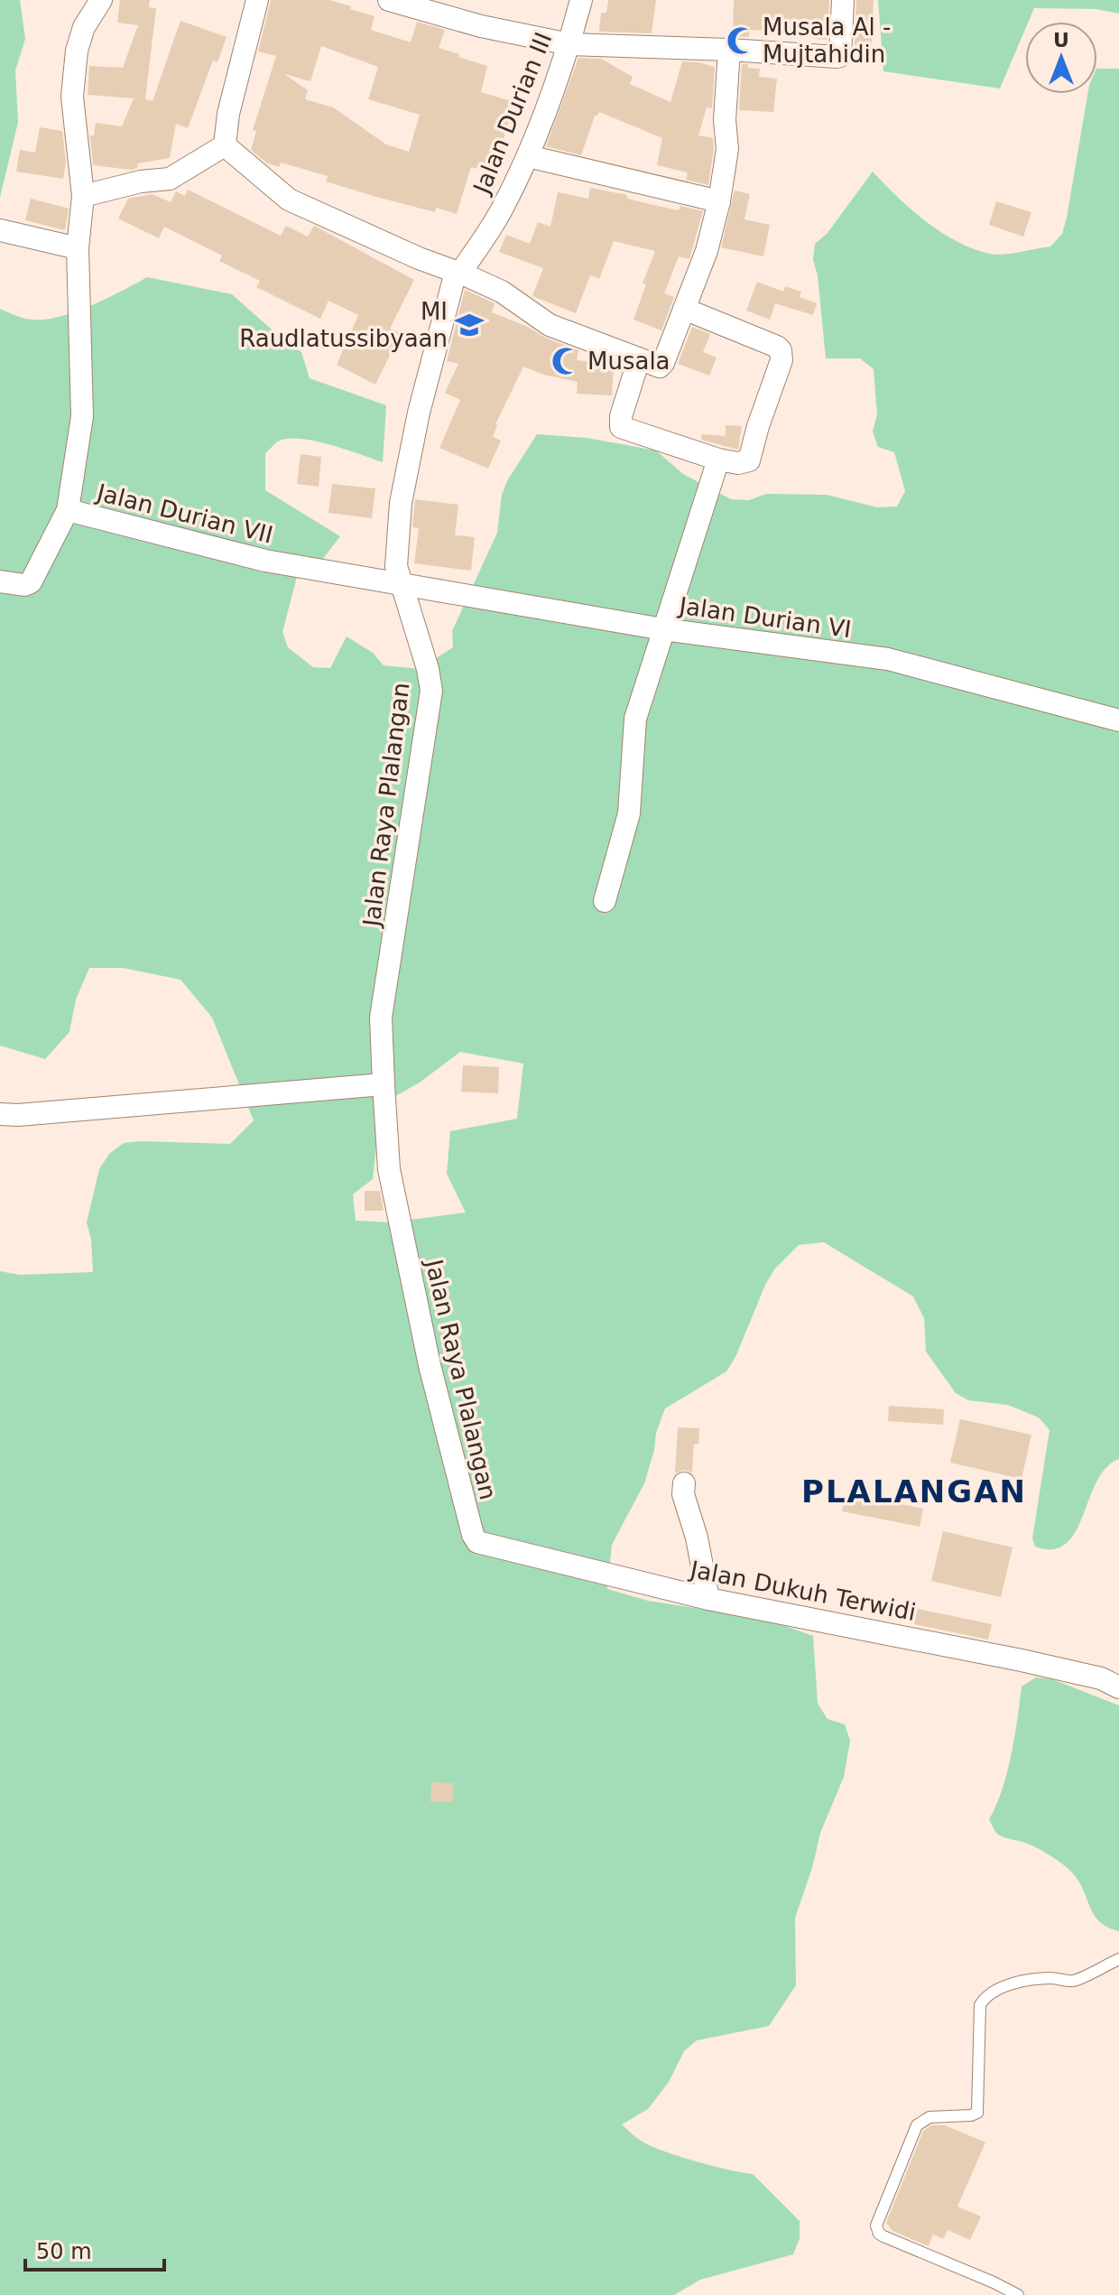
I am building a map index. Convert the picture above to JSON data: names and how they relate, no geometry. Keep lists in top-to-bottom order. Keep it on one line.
{"streets":{"street":["Jalan Durian III","Jalan Durian VII","Jalan Durian VI","Jalan Raya Plalangan","Jalan Dukuh Terwidi"]},"crossings":[["Jalan Durian III","Jalan Raya Plalangan"],["Jalan Durian VII","Jalan Durian VI"],["Jalan Durian VII","Jalan Raya Plalangan"],["Jalan Durian VI","Jalan Raya Plalangan"],["Jalan Raya Plalangan","Jalan Dukuh Terwidi"]],"districts":["PLALANGAN"],"places":{"mosque":["Musala Al - Mujtahidin","Musala"],"school or university":["MI Raudlatussibyaan"]},"scale_bar":"50 m","north":"top"}
